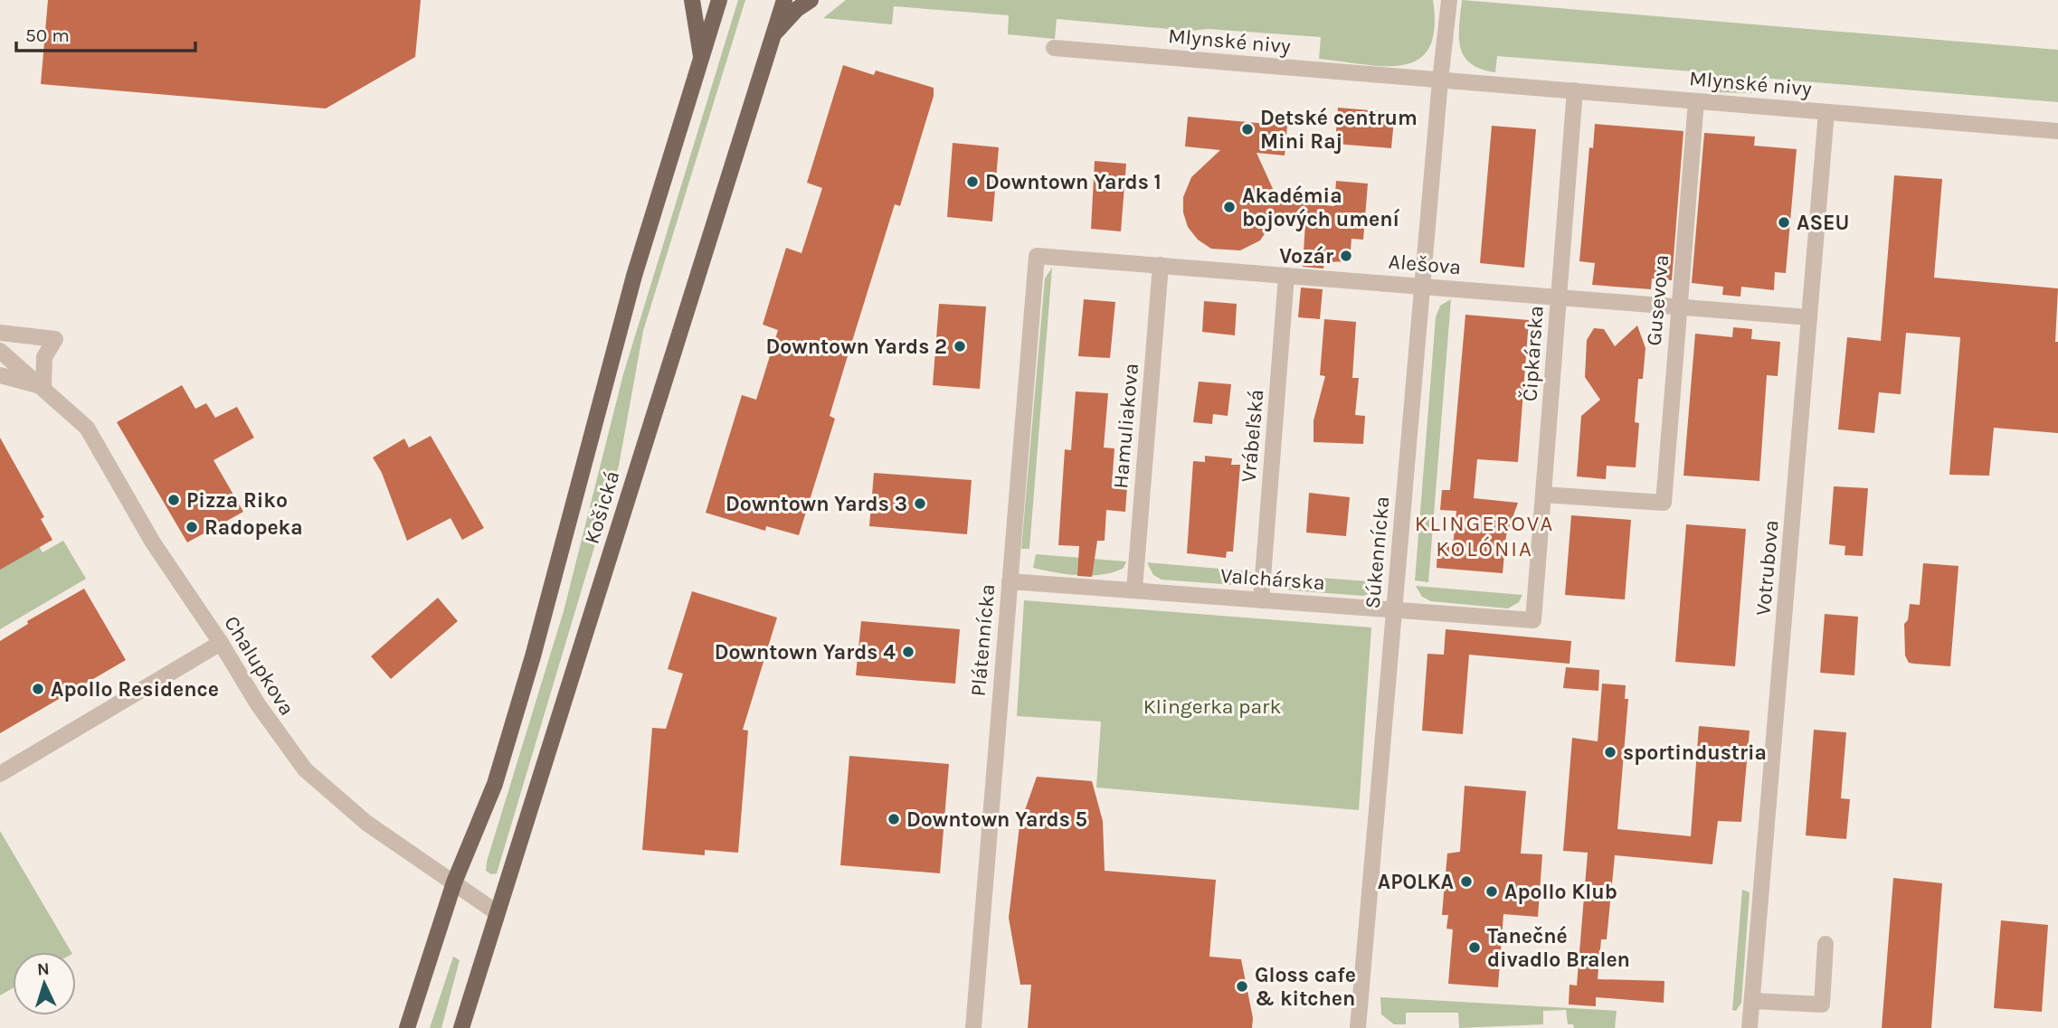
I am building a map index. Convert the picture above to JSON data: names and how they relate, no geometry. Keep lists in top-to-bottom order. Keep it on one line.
{"streets":{"main road":["Košická"],"street":["Mlynské nivy","Alešova","Gusevova","Čipkárska","Hamuliakova","Vrábeľská","Súkennícka","Votrubova","Valchárska","Plátennícka","Chalupkova"]},"crossings":[["Mlynské nivy","Gusevova"],["Mlynské nivy","Čipkárska"],["Mlynské nivy","Súkennícka"],["Mlynské nivy","Votrubova"],["Alešova","Gusevova"],["Alešova","Čipkárska"],["Alešova","Hamuliakova"],["Alešova","Vrábeľská"],["Alešova","Súkennícka"],["Alešova","Votrubova"],["Alešova","Plátennícka"],["Gusevova","Čipkárska"],["Čipkárska","Valchárska"],["Hamuliakova","Valchárska"],["Vrábeľská","Valchárska"],["Košická","Chalupkova"],["Súkennícka","Valchárska"],["Valchárska","Plátennícka"]],"districts":["KLINGEROVA KOLÓNIA"],"parks":["Klingerka park"],"places":["Detské centrum Mini Raj","Downtown Yards 1","Akadémia bojových umení","ASEU","Vozár","Downtown Yards 2","Pizza Riko","Downtown Yards 3","Radopeka","Downtown Yards 4","Apollo Residence","sportindustria","Downtown Yards 5","APOLKA","Apollo Klub","Tanečné divadlo Bralen","Gloss cafe & kitchen"],"scale_bar":"50 m","north":"top"}
